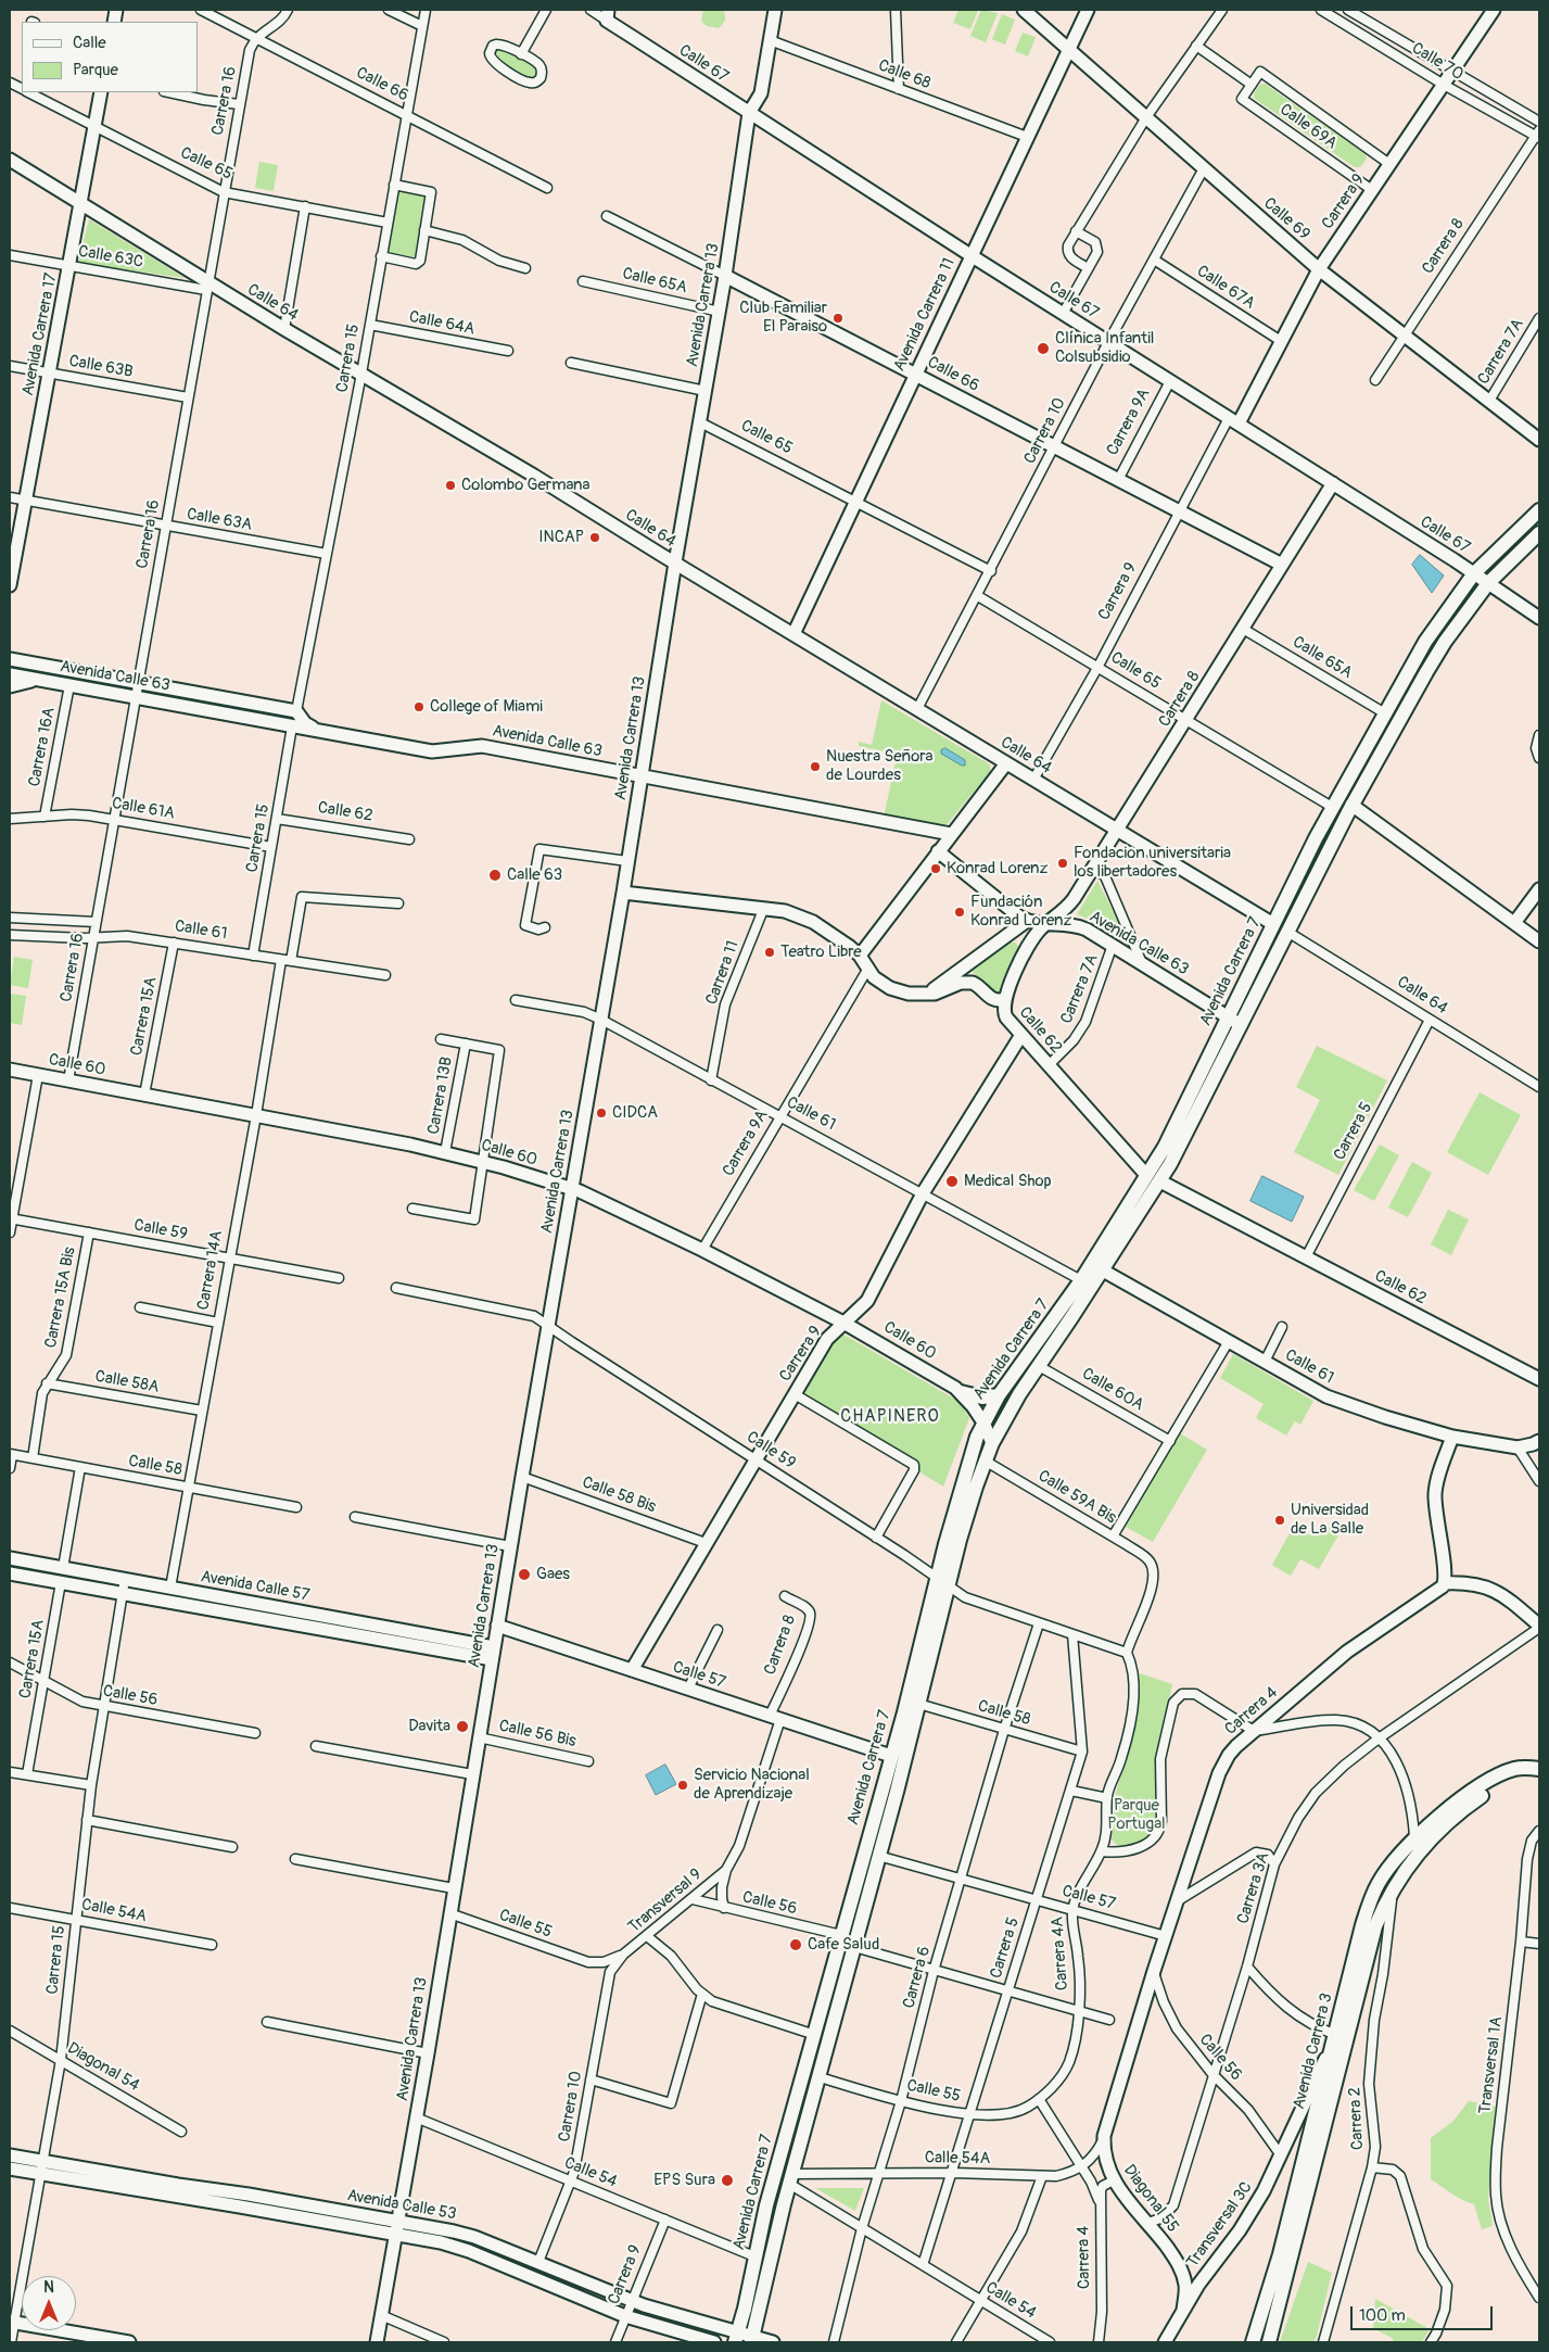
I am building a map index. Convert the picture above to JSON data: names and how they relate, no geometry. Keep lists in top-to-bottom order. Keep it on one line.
{"streets":{"main road":["Avenida Carrera 7","Avenida Carrera 3"],"street":["Calle 70","Calle 67","Calle 68","Calle 66","Carrera 16","Calle 69A","Calle 65","Carrera 9","Calle 69","Carrera 8","Calle 63C","Calle 65A","Calle 67A","Calle 64","Avenida Carrera 13","Avenida Carrera 11","Calle 64A","Avenida Carrera 17","Carrera 7A","Carrera 15","Calle 63B","Carrera 9A","Carrera 10","Calle 63A","Avenida Calle 63","Carrera 16A","Calle 61A","Calle 62","Calle 61","Carrera 11","Carrera 15A","Calle 60","Carrera 13B","Carrera 5","Calle 59","Carrera 14A","Carrera 15A Bis","Calle 58A","Calle 60A","Calle 58","Calle 58 Bis","Calle 59A Bis","Avenida Calle 57","Calle 57","Calle 56","Carrera 4","Calle 56 Bis","Carrera 3A","Transversal 9","Calle 54A","Calle 55","Carrera 4A","Carrera 6","Transversal 1A","Diagonal 54","Carrera 2","Calle 54","Diagonal 55","Avenida Calle 53","Transversal 3C"]},"crossings":[["Calle 70","Carrera 9"],["Calle 70","Carrera 8"],["Calle 67","Carrera 9"],["Calle 67","Carrera 8"],["Calle 67","Avenida Carrera 13"],["Calle 67","Avenida Carrera 11"],["Calle 67","Carrera 9A"],["Calle 67","Carrera 10"],["Calle 67","Avenida Carrera 7"],["Calle 68","Avenida Carrera 13"],["Calle 68","Avenida Carrera 11"],["Calle 66","Carrera 16"],["Calle 66","Carrera 9"],["Calle 66","Carrera 8"],["Calle 66","Avenida Carrera 13"],["Calle 66","Avenida Carrera 11"],["Calle 66","Carrera 15"],["Calle 66","Carrera 9A"],["Calle 66","Carrera 10"],["Carrera 16","Calle 65"],["Carrera 16","Calle 63C"],["Carrera 16","Calle 64"],["Carrera 16","Calle 63B"],["Carrera 16","Calle 63A"],["Carrera 16","Avenida Calle 63"],["Carrera 16","Calle 61A"],["Carrera 16","Calle 61"],["Carrera 16","Calle 60"],["Calle 69A","Carrera 9"],["Calle 65","Carrera 9"],["Calle 65","Carrera 8"],["Calle 65","Avenida Carrera 13"],["Calle 65","Avenida Carrera 11"],["Calle 65","Avenida Carrera 17"],["Calle 65","Carrera 15"],["Calle 65","Carrera 10"],["Calle 65","Avenida Carrera 7"],["Carrera 9","Calle 69"],["Carrera 9","Calle 67A"],["Carrera 9","Calle 64"],["Carrera 9","Calle 62"],["Carrera 9","Calle 61"],["Carrera 9","Calle 60"],["Carrera 9","Calle 59"],["Carrera 9","Calle 58 Bis"],["Carrera 9","Calle 57"],["Carrera 9","Calle 54"],["Carrera 9","Avenida Calle 53"],["Calle 69","Carrera 8"],["Calle 69","Avenida Carrera 11"],["Calle 69","Carrera 7A"],["Calle 69","Carrera 10"],["Carrera 8","Calle 65A"],["Carrera 8","Calle 64"],["Carrera 8","Avenida Calle 63"],["Carrera 8","Calle 57"],["Carrera 8","Calle 56"],["Carrera 8","Transversal 9"],["Calle 63C","Calle 64"],["Calle 63C","Avenida Carrera 17"],["Calle 65A","Avenida Carrera 13"],["Calle 65A","Avenida Carrera 7"],["Calle 67A","Carrera 10"],["Calle 64","Avenida Carrera 13"],["Calle 64","Avenida Carrera 11"],["Calle 64","Avenida Carrera 17"],["Calle 64","Carrera 15"],["Calle 64","Carrera 10"],["Calle 64","Avenida Carrera 7"],["Calle 64","Carrera 5"],["Avenida Carrera 13","Avenida Calle 63"],["Avenida Carrera 13","Calle 62"],["Avenida Carrera 13","Calle 61"],["Avenida Carrera 13","Calle 60"],["Avenida Carrera 13","Calle 59"],["Avenida Carrera 13","Calle 58 Bis"],["Avenida Carrera 13","Avenida Calle 57"],["Avenida Carrera 13","Calle 57"],["Avenida Carrera 13","Calle 56 Bis"],["Avenida Carrera 13","Calle 55"],["Avenida Carrera 13","Calle 54"],["Avenida Carrera 13","Avenida Calle 53"],["Calle 64A","Carrera 15"],["Avenida Carrera 17","Calle 63B"],["Avenida Carrera 17","Calle 63A"],["Carrera 7A","Avenida Calle 63"],["Carrera 7A","Calle 62"],["Carrera 15","Calle 63A"],["Carrera 15","Avenida Calle 63"],["Carrera 15","Calle 61A"],["Carrera 15","Calle 62"],["Carrera 15","Calle 61"],["Carrera 15","Avenida Calle 57"],["Carrera 15","Calle 56"],["Carrera 15","Calle 54A"],["Carrera 15","Diagonal 54"],["Carrera 15","Avenida Calle 53"],["Carrera 9A","Calle 62"],["Carrera 9A","Calle 61"],["Carrera 9A","Calle 60"],["Carrera 10","Transversal 9"],["Carrera 10","Calle 55"],["Carrera 10","Calle 54"],["Carrera 10","Avenida Calle 53"],["Avenida Calle 63","Carrera 16A"],["Avenida Calle 63","Avenida Carrera 7"],["Carrera 16A","Calle 61A"],["Calle 62","Avenida Carrera 7"],["Calle 62","Carrera 11"],["Calle 62","Carrera 5"],["Calle 61","Avenida Carrera 7"],["Calle 61","Carrera 11"],["Calle 61","Carrera 15A"],["Calle 61","Carrera 14A"],["Avenida Carrera 7","Calle 60"],["Avenida Carrera 7","Calle 59"],["Avenida Carrera 7","Calle 60A"],["Avenida Carrera 7","Calle 58"],["Avenida Carrera 7","Calle 59A Bis"],["Avenida Carrera 7","Calle 57"],["Avenida Carrera 7","Calle 56"],["Avenida Carrera 7","Calle 54A"],["Avenida Carrera 7","Calle 55"],["Avenida Carrera 7","Calle 54"],["Avenida Carrera 7","Avenida Calle 53"],["Carrera 15A","Calle 60"],["Carrera 15A","Avenida Calle 57"],["Carrera 15A","Calle 56"],["Calle 60","Carrera 13B"],["Calle 60","Carrera 14A"],["Carrera 5","Calle 59"],["Carrera 5","Calle 58"],["Carrera 5","Calle 57"],["Carrera 5","Calle 54A"],["Carrera 5","Calle 55"],["Carrera 5","Calle 54"],["Calle 59","Carrera 14A"],["Calle 59","Carrera 15A Bis"],["Calle 59","Calle 59A Bis"],["Calle 59","Carrera 4A"],["Calle 59","Carrera 6"],["Carrera 14A","Calle 58A"],["Carrera 14A","Calle 58"],["Carrera 14A","Avenida Calle 57"],["Carrera 15A Bis","Calle 58A"],["Carrera 15A Bis","Calle 58"],["Calle 58","Carrera 6"],["Calle 59A Bis","Carrera 4A"],["Calle 57","Carrera 4"],["Calle 57","Carrera 4A"],["Calle 57","Carrera 6"],["Calle 56","Carrera 4"],["Calle 56","Carrera 3A"],["Calle 56","Transversal 9"],["Calle 56","Transversal 3C"],["Carrera 4","Diagonal 55"],["Carrera 3A","Diagonal 55"],["Transversal 9","Calle 55"],["Calle 54A","Carrera 6"],["Calle 54A","Calle 54"],["Calle 55","Carrera 4A"],["Calle 55","Carrera 6"],["Carrera 6","Calle 54"],["Avenida Carrera 3","Carrera 2"],["Avenida Carrera 3","Transversal 3C"],["Diagonal 55","Transversal 3C"]],"districts":["CHAPINERO"],"parks":["Parque Portugal"],"places":["Club Familiar El Paraiso","Clínica Infantil Colsubsidio","Colombo Germana","INCAP","College of Miami","Nuestra Señora de Lourdes","Fondacion universitaria los libertadores","Konrad Lorenz","Calle 63","Fundación Konrad Lorenz","Teatro Libre","CIDCA","Medical Shop","Universidad de La Salle","Gaes","Davita","Servicio Nacional de Aprendizaje","Cafe Salud","EPS Sura"],"legend":["Calle","Parque"],"scale_bar":"100 m","north":"top"}
